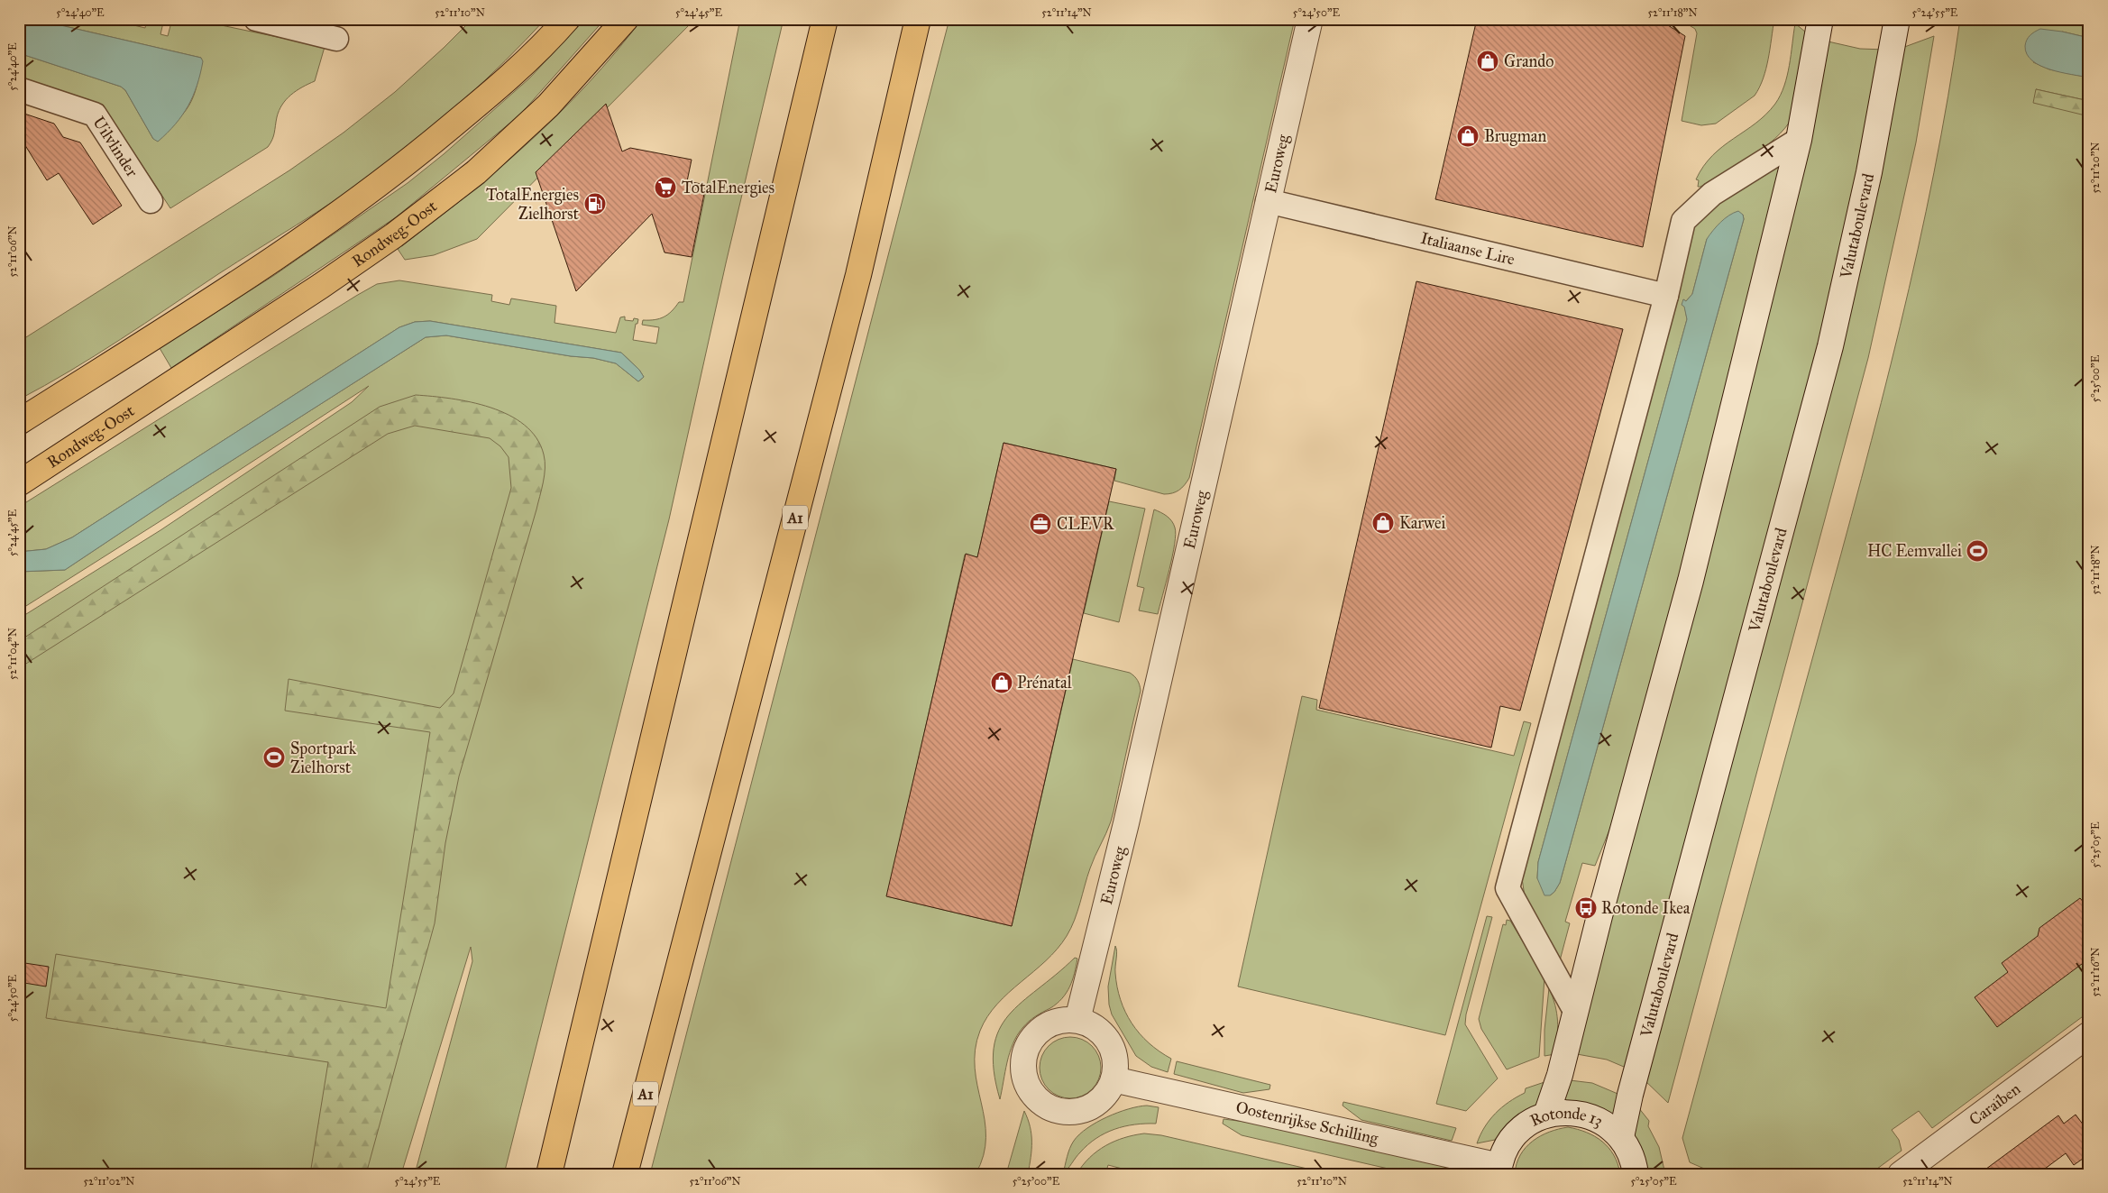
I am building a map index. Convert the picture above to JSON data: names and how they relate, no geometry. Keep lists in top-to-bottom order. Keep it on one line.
{"streets":{"main road":["Euroweg","Valutaboulevard","Rondweg-Oost","A1","Caraïben","Oostenrijkse Schilling","Rotonde 13"],"street":["Uilvlinder","Italiaanse Lire"]},"crossings":[["Euroweg","Italiaanse Lire"],["Euroweg","Oostenrijkse Schilling"],["Valutaboulevard","Rotonde 13"],["Oostenrijkse Schilling","Rotonde 13"]],"places":{"shop":["Grando","Brugman","Karwei","Prénatal"],"supermarket":["TotalEnergies"],"fuel station":["TotalEnergies Zielhorst"],"office":["CLEVR"],"sports":["HC Eemvallei","Sportpark Zielhorst"],"bus stop":["Rotonde Ikea"]},"coordinates":["5°24'40\"E","52°11'10\"N","5°24'45\"E","52°11'14\"N","5°24'50\"E","52°11'18\"N","5°24'55\"E","52°11'20\"N","52°11'06\"N","5°25'00\"E","52°11'04\"N","5°25'05\"E","52°11'16\"N","52°11'02\"N"]}
